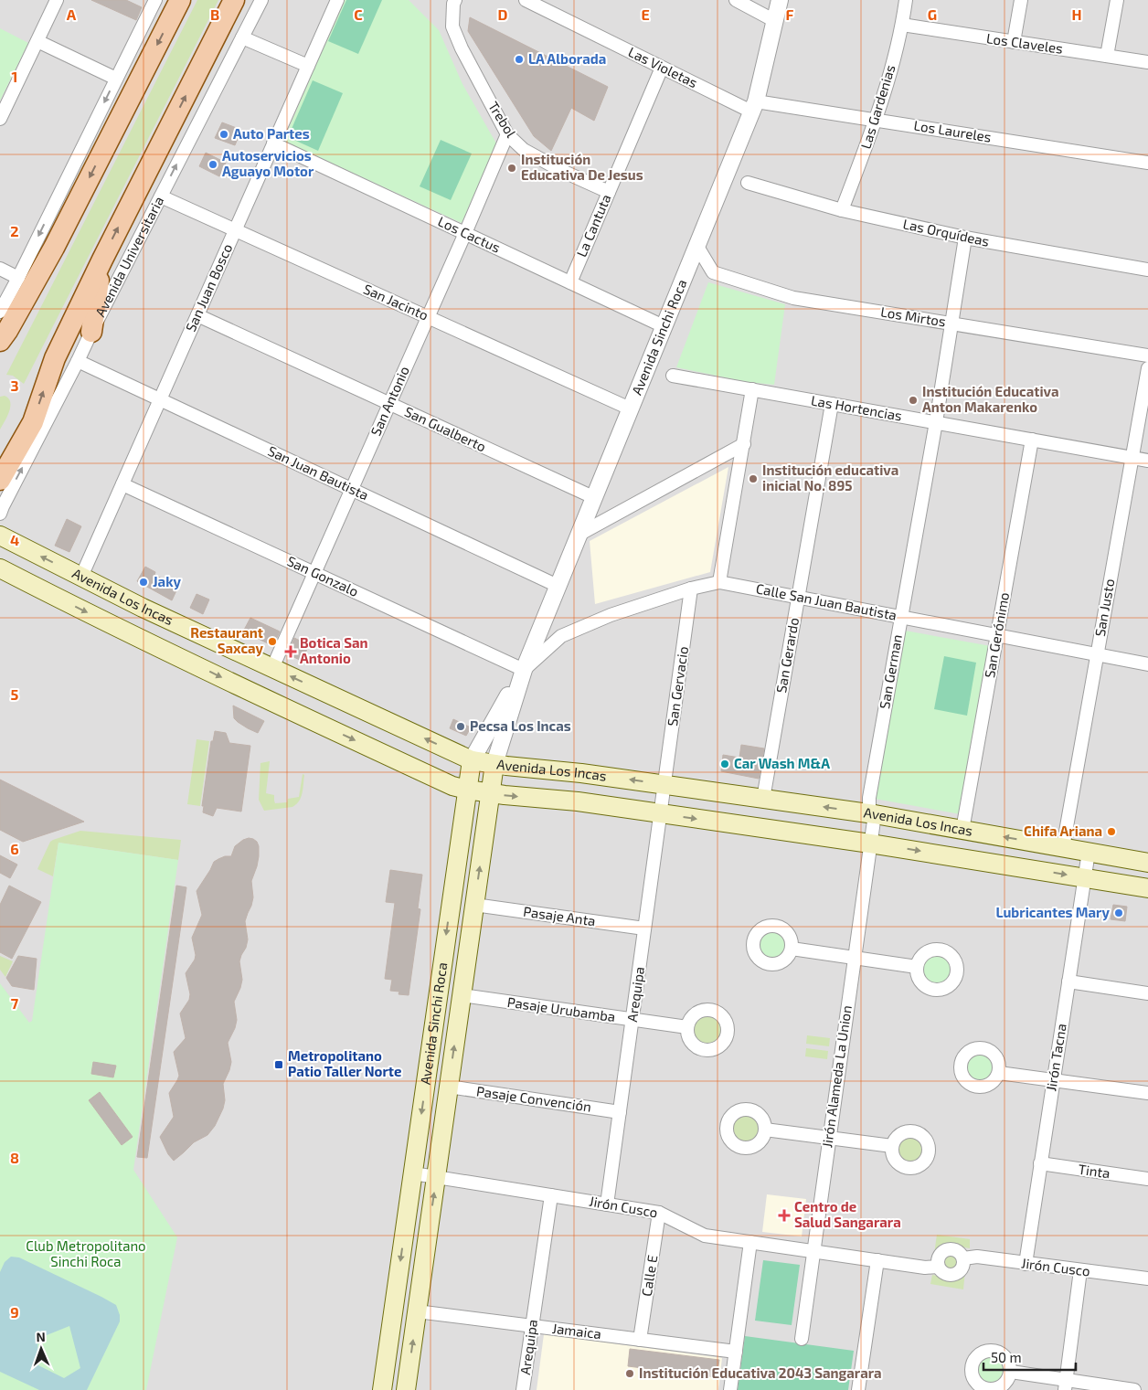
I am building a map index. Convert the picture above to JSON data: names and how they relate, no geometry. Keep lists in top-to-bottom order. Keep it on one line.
{"streets":{"main road":["Avenida Universitaria","Avenida Sinchi Roca","Avenida Los Incas"],"street":["Los Claveles","Las Violetas","Las Gardenias","Trebol","Los Laureles","La Cantuta","Las Orquídeas","Los Cactus","San Juan Bosco","San Jacinto","Los Mirtos","San Antonio","Las Hortencias","San Gualberto","San Juan Bautista","San Gonzalo","Calle San Juan Bautista","San Justo","San Gerónimo","San Gerardo","San German","San Gervacio","Pasaje Anta","Arequipa","Pasaje Urubamba","Jirón Tacna","Jirón Alameda La Union","Pasaje Convención","Tinta","Jirón Cusco","Calle E","Jamaica"]},"crossings":[["Los Claveles","Las Gardenias"],["Las Violetas","Los Laureles"],["Las Violetas","La Cantuta"],["Las Violetas","Avenida Sinchi Roca"],["Las Gardenias","Los Laureles"],["Las Gardenias","Las Orquídeas"],["Trebol","La Cantuta"],["Trebol","San Antonio"],["Los Laureles","Avenida Sinchi Roca"],["La Cantuta","Los Cactus"],["Las Orquídeas","San German"],["Los Cactus","San Juan Bosco"],["Los Cactus","Avenida Sinchi Roca"],["Los Cactus","San Antonio"],["Avenida Universitaria","San Jacinto"],["Avenida Universitaria","San Juan Bautista"],["San Juan Bosco","San Jacinto"],["San Juan Bosco","San Gualberto"],["San Juan Bosco","San Juan Bautista"],["San Juan Bosco","San Gonzalo"],["San Juan Bosco","Avenida Los Incas"],["San Jacinto","Avenida Sinchi Roca"],["San Jacinto","San Antonio"],["Los Mirtos","Avenida Sinchi Roca"],["Los Mirtos","San German"],["Avenida Sinchi Roca","San Gualberto"],["Avenida Sinchi Roca","San Juan Bautista"],["Avenida Sinchi Roca","San Gonzalo"],["Avenida Sinchi Roca","Avenida Los Incas"],["Avenida Sinchi Roca","Calle San Juan Bautista"],["Avenida Sinchi Roca","Pasaje Anta"],["Avenida Sinchi Roca","Pasaje Urubamba"],["Avenida Sinchi Roca","Pasaje Convención"],["Avenida Sinchi Roca","Jirón Cusco"],["Avenida Sinchi Roca","Jamaica"],["San Antonio","San Gualberto"],["San Antonio","San Juan Bautista"],["San Antonio","San Gonzalo"],["San Antonio","Avenida Los Incas"],["Las Hortencias","San Justo"],["Las Hortencias","San Gerónimo"],["Las Hortencias","San Gerardo"],["Las Hortencias","San German"],["San Gonzalo","Calle San Juan Bautista"],["Avenida Los Incas","San Justo"],["Avenida Los Incas","San Gerónimo"],["Avenida Los Incas","San Gerardo"],["Avenida Los Incas","San German"],["Avenida Los Incas","San Gervacio"],["Avenida Los Incas","Arequipa"],["Avenida Los Incas","Jirón Tacna"],["Avenida Los Incas","Jirón Alameda La Union"],["Calle San Juan Bautista","San Justo"],["Calle San Juan Bautista","San Gerónimo"],["Calle San Juan Bautista","San Gerardo"],["Calle San Juan Bautista","San German"],["Calle San Juan Bautista","San Gervacio"],["San German","Jirón Alameda La Union"],["San Gervacio","Arequipa"],["Pasaje Anta","Arequipa"],["Arequipa","Pasaje Urubamba"],["Arequipa","Pasaje Convención"],["Arequipa","Jirón Cusco"],["Arequipa","Jamaica"],["Jirón Tacna","Tinta"],["Jirón Tacna","Jirón Cusco"],["Jirón Alameda La Union","Jirón Cusco"],["Jirón Cusco","Calle E"],["Calle E","Jamaica"]],"parks":["Club Metropolitano Sinchi Roca"],"places":{"other":["LA Alborada","Auto Partes","Autoservicios Aguayo Motor","Institución Educativa De Jesus","Institución Educativa Anton Makarenko","Institución educativa inicial No. 895","Jaky","Restaurant Saxcay","Pecsa Los Incas","Car Wash M&A","Chifa Ariana","Lubricantes Mary","Institución Educativa 2043 Sangarara"],"health":["Botica San Antonio","Centro de Salud Sangarara"],"transit":["Metropolitano Patio Taller Norte"]},"scale_bar":"50 m","north":"top","grid":{"columns":["A","B","C","D","E","F","G","H"],"rows":["1","2","3","4","5","6","7","8","9"]}}
